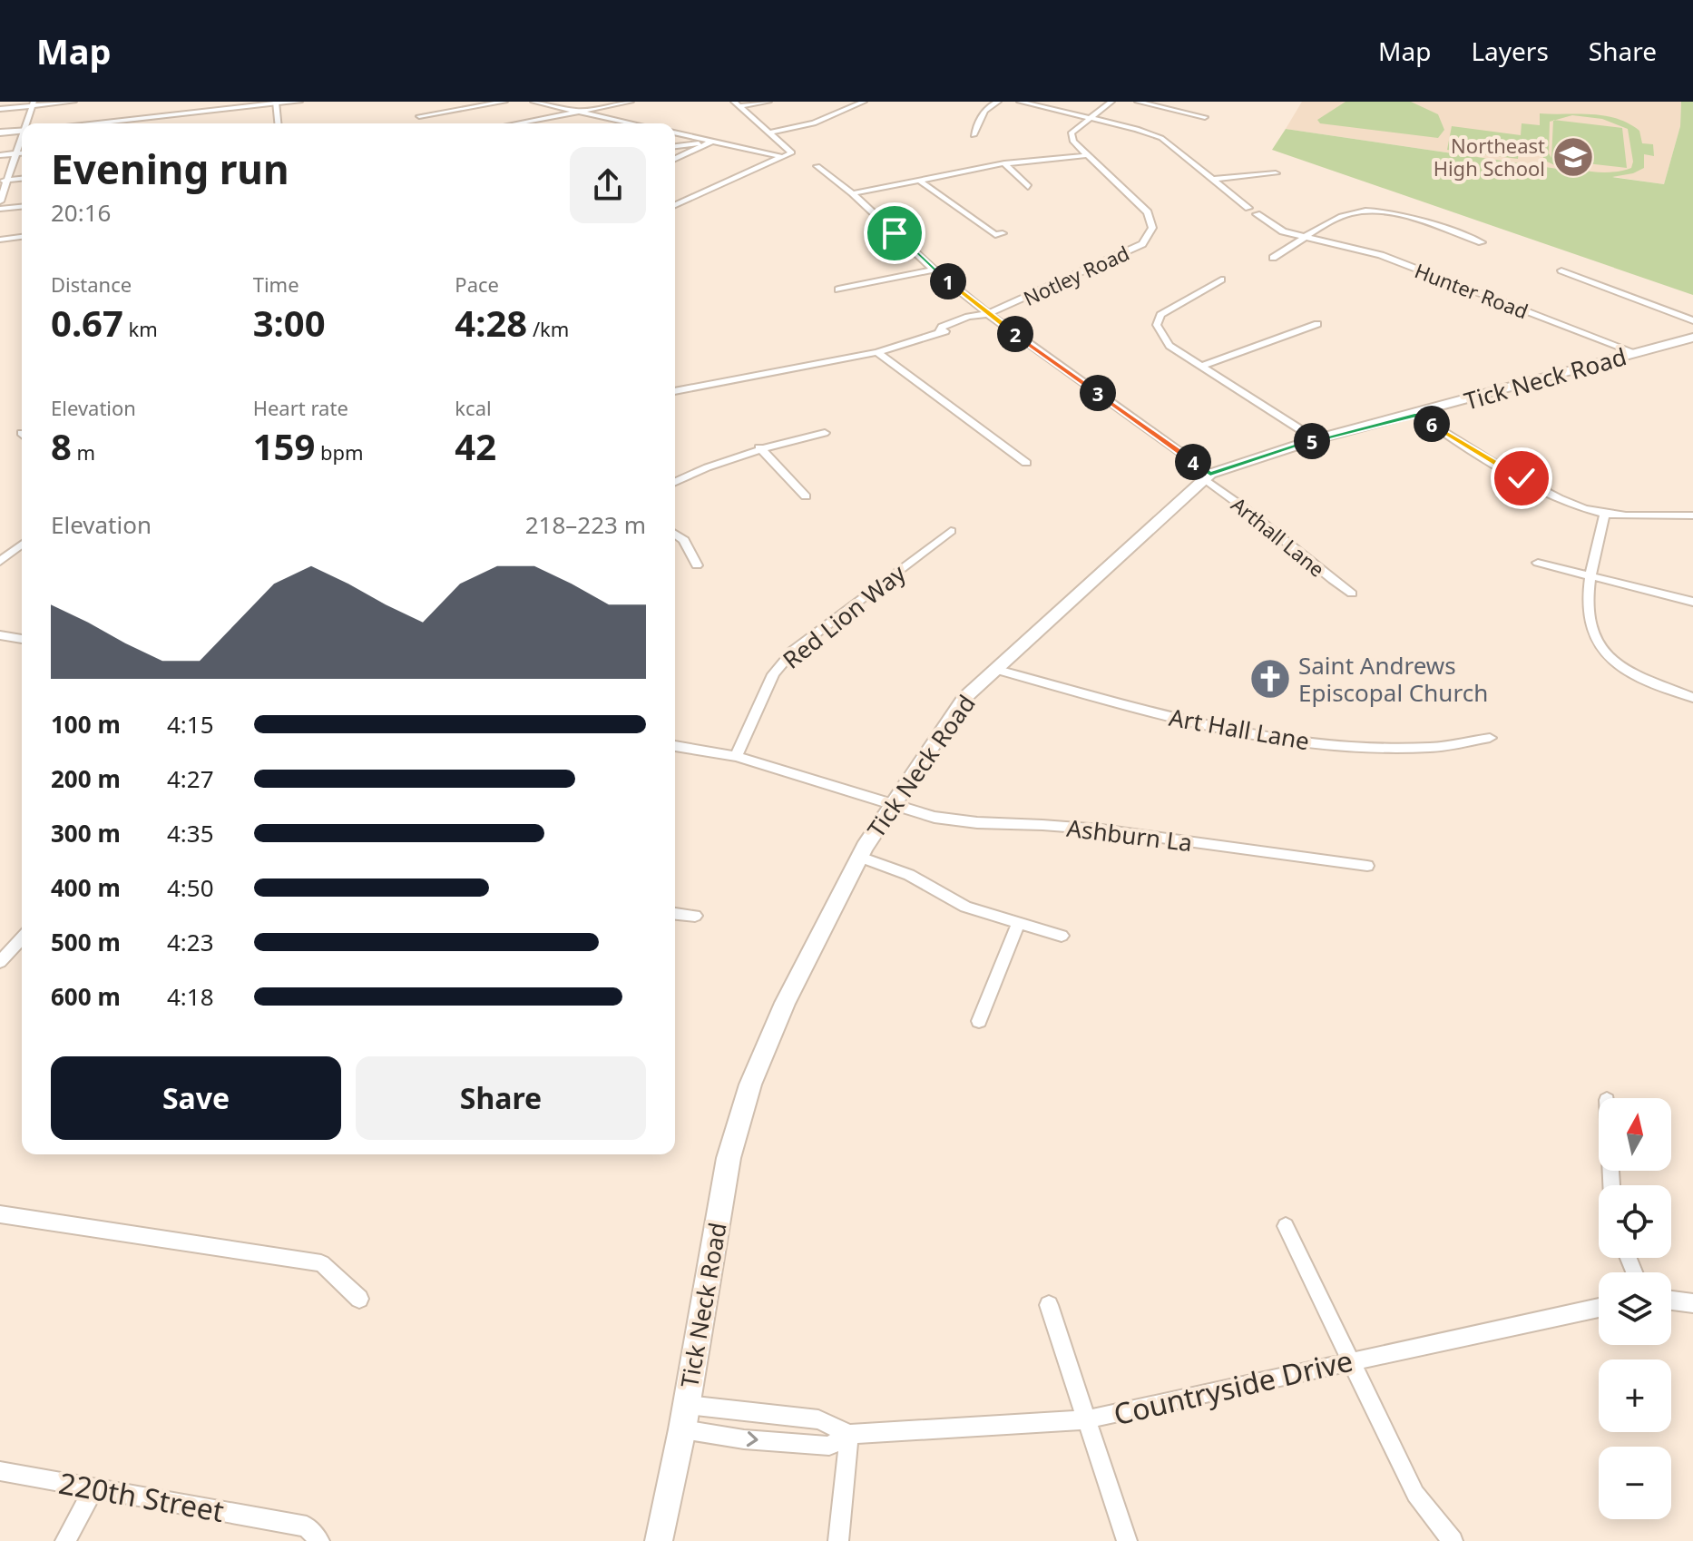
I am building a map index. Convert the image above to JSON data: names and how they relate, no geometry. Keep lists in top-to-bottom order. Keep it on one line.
{"streets":{"street":["Notley Road","Hunter Road","Tick Neck Road","Arthall Lane","Red Lion Way","Art Hall Lane","Ashburn La","Countryside Drive","220th Street"]},"crossings":[["Notley Road","Arthall Lane"],["Hunter Road","Tick Neck Road"],["Tick Neck Road","Arthall Lane"],["Tick Neck Road","Art Hall Lane"],["Tick Neck Road","Ashburn La"],["Tick Neck Road","Countryside Drive"],["Red Lion Way","Ashburn La"]],"places":{"school or university":["Northeast High School"],"church":["Saint Andrews Episcopal Church"]},"north":"top","page":{"header":"Map","nav":["Map","Layers","Share"],"heading":["Evening run","20:16"],"stats":[["Distance","0.67 km"],["Time","3:00"],["Pace","4:28 /km"],["Elevation","8 m"],["Heart rate","159 bpm"],["kcal","42"]],"pins":["1","2","3","6","5","4"],"chart":["Elevation","218–223 m"],"list":[{"name":"100 m","note":"4:15"},{"name":"200 m","note":"4:27"},{"name":"300 m","note":"4:35"},{"name":"400 m","note":"4:50"},{"name":"500 m","note":"4:23"},{"name":"600 m","note":"4:18"}],"buttons":["Save","Share"],"map_buttons":["+","−"]}}
